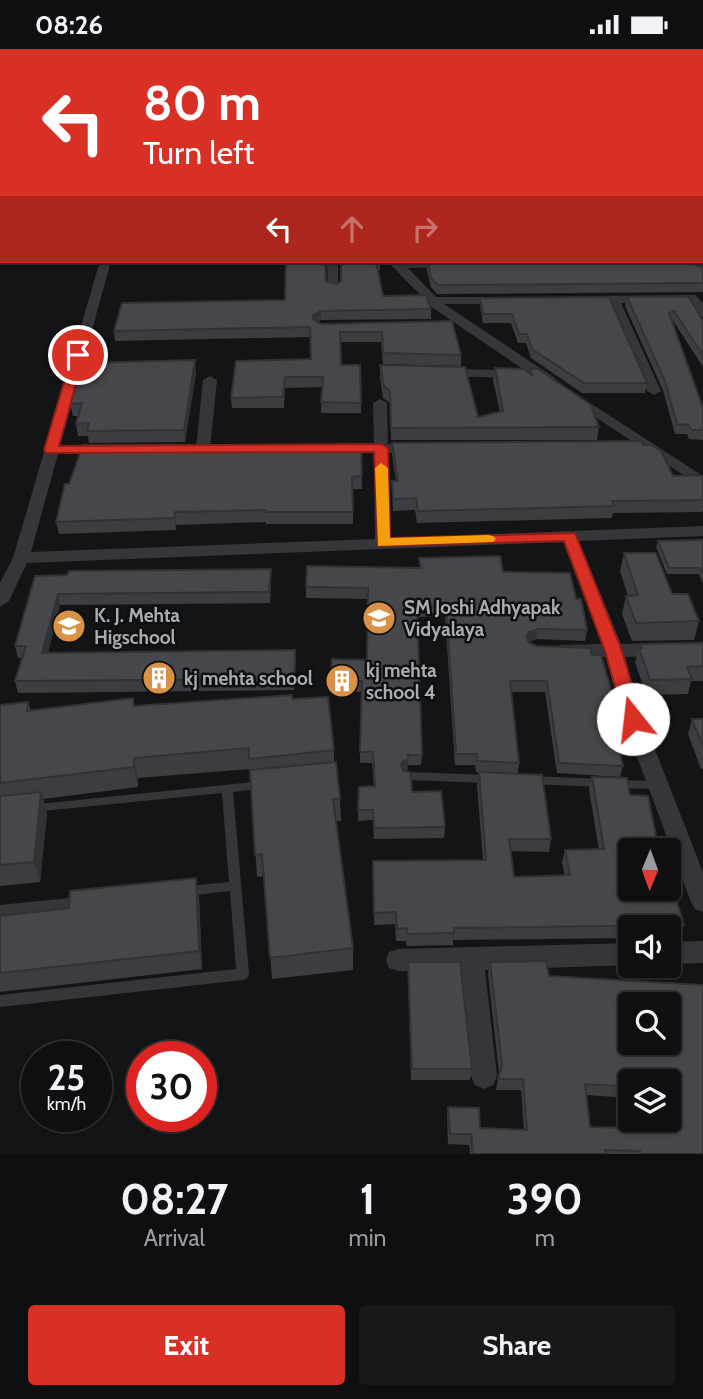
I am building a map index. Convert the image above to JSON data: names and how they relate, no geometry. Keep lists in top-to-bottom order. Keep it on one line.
{"places":{"school or university":["SM Joshi Adhyapak Vidyalaya","K. J. Mehta Higschool"],"building":["kj mehta school","kj mehta school 4"]},"north":"bottom","page":{"status":"08:26","turn":["80 m","Turn left"],"speed":"25 km/h","limit":"30","eta":["08:27","Arrival","1","min","390","m"],"buttons":["Exit","Share"]}}
